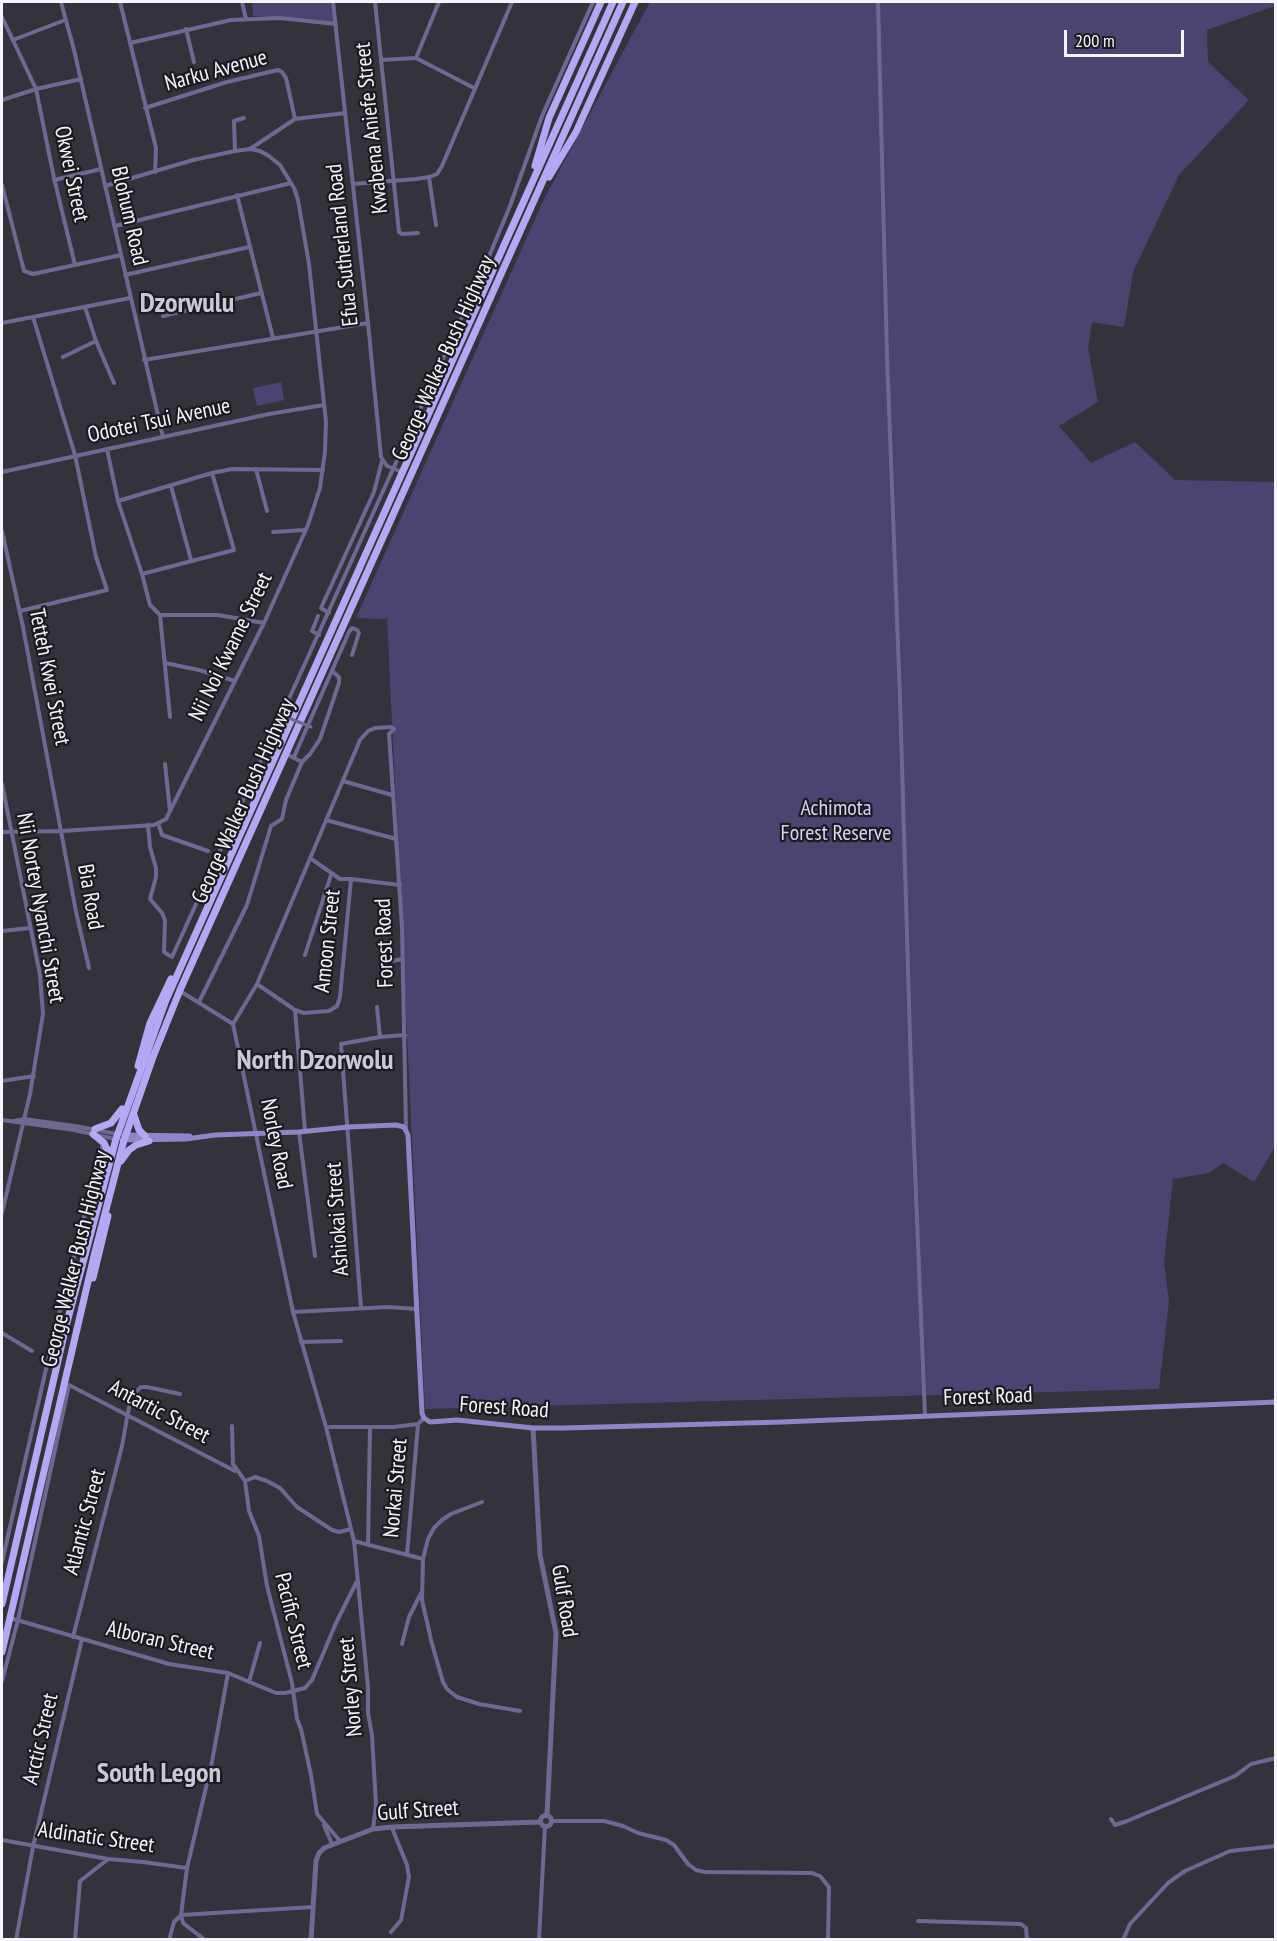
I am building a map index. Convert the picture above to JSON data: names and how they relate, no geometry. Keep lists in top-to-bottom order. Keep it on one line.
{"streets":{"highway":["George Walker Bush Highway"],"main road":["Forest Road"],"street":["Narku Avenue","Kwabena Aniefe Street","Okwei Street","Blohum Road","Efua Sutherland Road","Odotei Tsui Avenue","Nii Noi Kwame Street","Tetteh Kwei Street","Bia Road","Nii Nortey Nyanchi Street","Amoon Street","Norley Road","Ashiokai Street","Antartic Street","Norkai Street","Atlantic Street","Gulf Road","Pacific Street","Alboran Street","Norley Street","Arctic Street","Gulf Street","Aldinatic Street"]},"crossings":[["Blohum Road","Odotei Tsui Avenue"],["George Walker Bush Highway","Antartic Street"],["George Walker Bush Highway","Alboran Street"],["Odotei Tsui Avenue","Nii Noi Kwame Street"],["Tetteh Kwei Street","Bia Road"],["Forest Road","Gulf Road"],["Norley Road","Norley Street"],["Antartic Street","Atlantic Street"],["Antartic Street","Pacific Street"],["Atlantic Street","Alboran Street"],["Gulf Road","Gulf Street"],["Pacific Street","Alboran Street"],["Pacific Street","Gulf Street"],["Alboran Street","Arctic Street"],["Norley Street","Gulf Street"],["Arctic Street","Aldinatic Street"]],"districts":["Dzorwulu","North Dzorwolu","South Legon"],"parks":["Achimota Forest Reserve"],"scale_bar":"200 m"}
